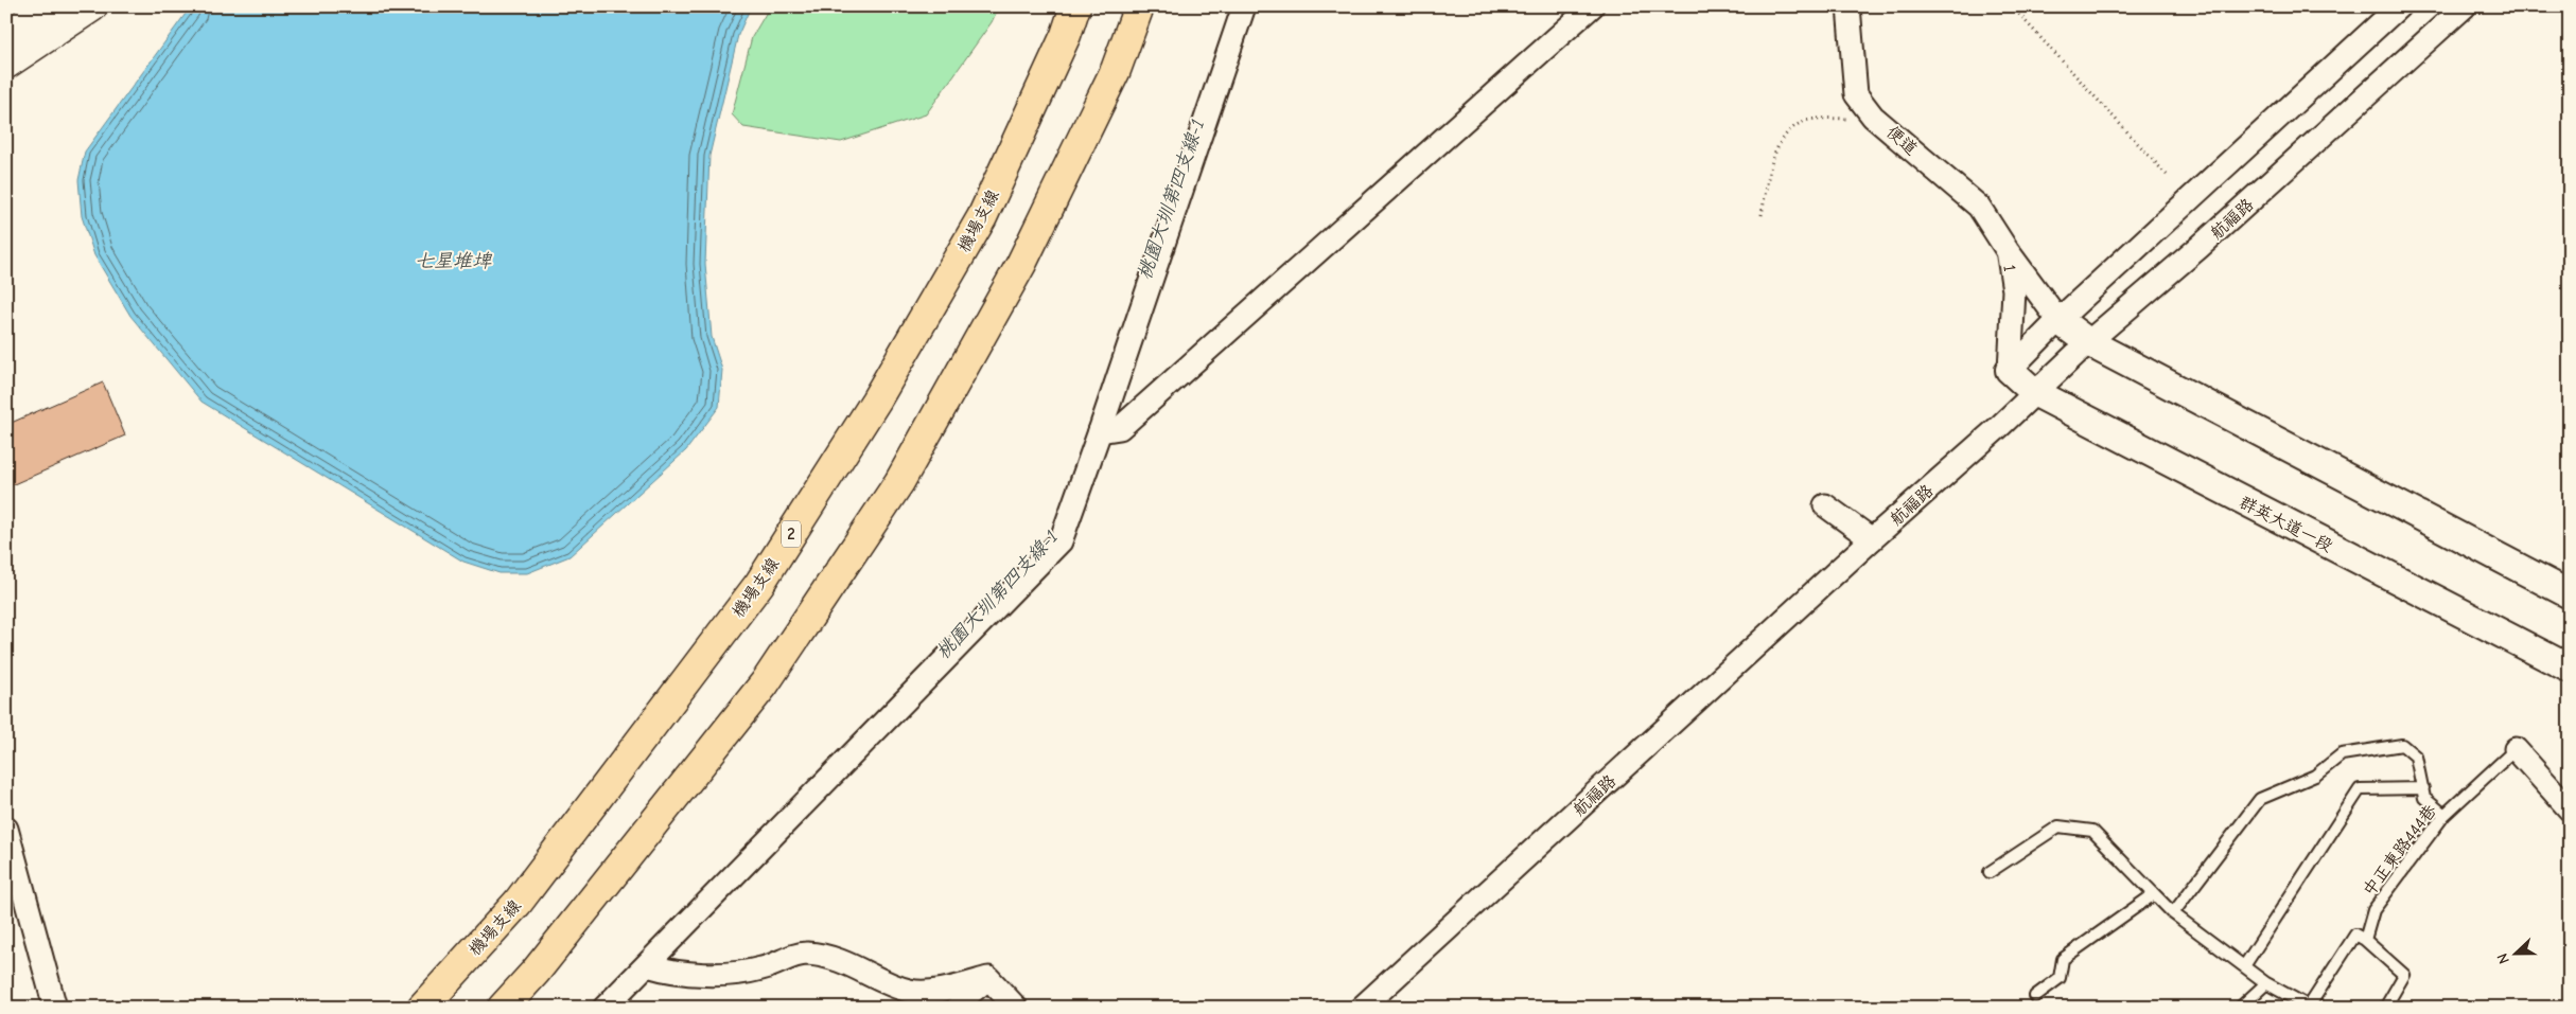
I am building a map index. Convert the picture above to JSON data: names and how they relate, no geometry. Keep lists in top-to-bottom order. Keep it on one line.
{"streets":{"highway":["機場支線","2"],"street":["便道","航福路","1","群英大道一段"],"lane":["中正東路444巷"]},"crossings":[["便道","1"],["航福路","群英大道一段"],["1","群英大道一段"]],"water":["桃園大圳第四支線-1","七星堆埤"],"north":"left"}
